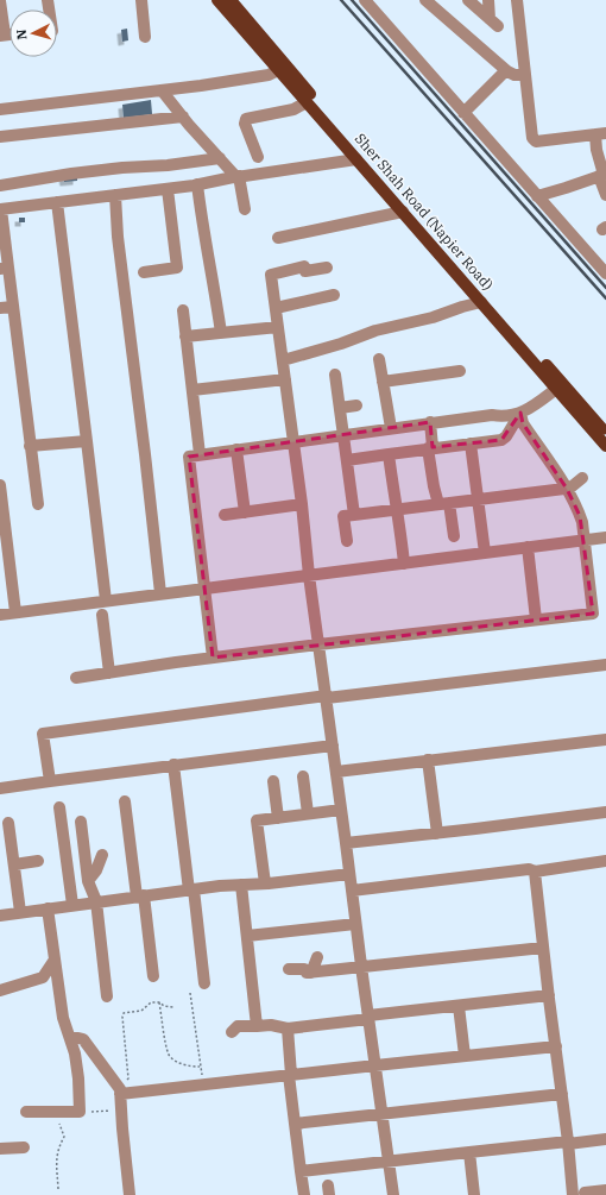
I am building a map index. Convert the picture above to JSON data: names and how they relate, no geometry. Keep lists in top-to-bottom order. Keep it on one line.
{"streets":{"main road":["Sher Shah Road (Napier Road)"]},"north":"left"}
